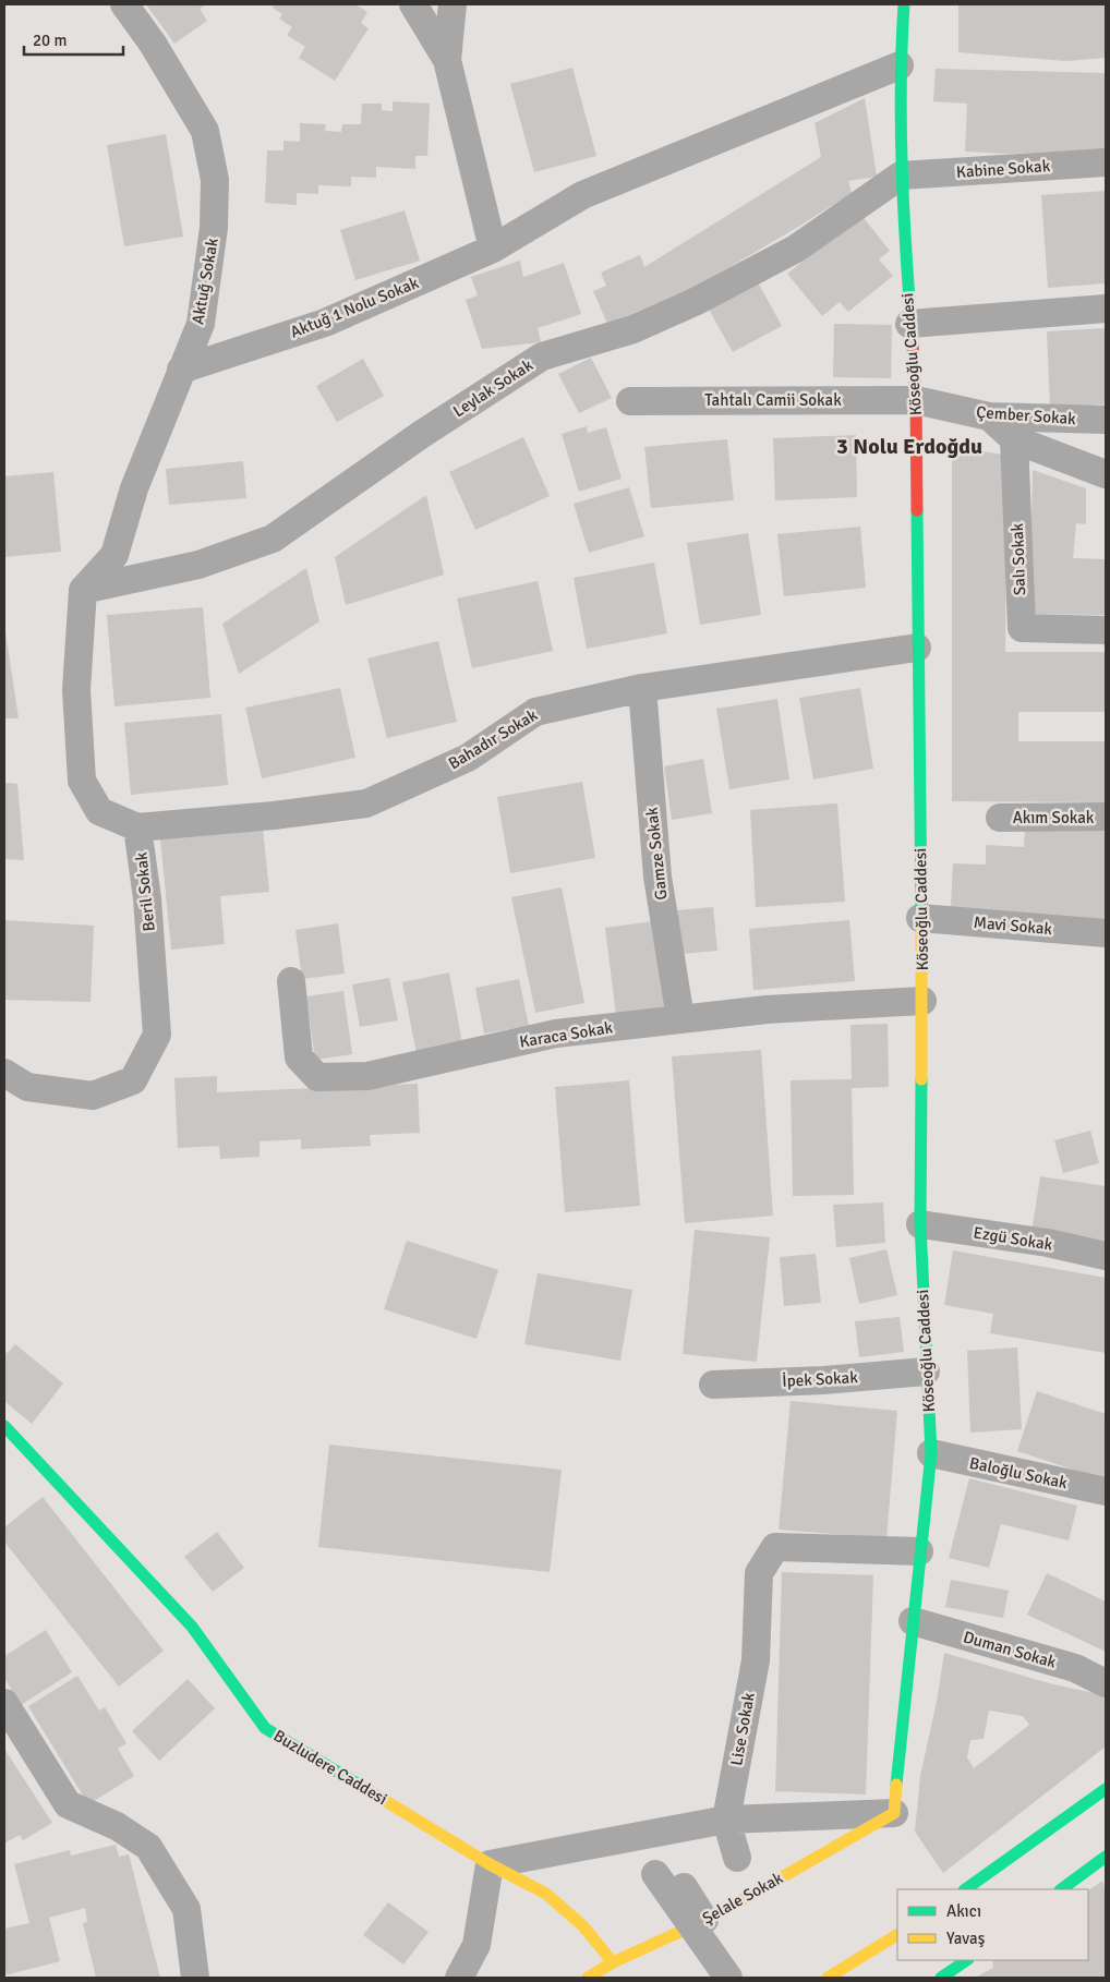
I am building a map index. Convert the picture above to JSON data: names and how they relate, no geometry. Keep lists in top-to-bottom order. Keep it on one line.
{"streets":{"street":["Kabine Sokak","Aktuğ Sokak","Aktuğ 1 Nolu Sokak","Köseoğlu Caddesi","Leylak Sokak","Tahtalı Camii Sokak","Çember Sokak","Salı Sokak","Bahadır Sokak","Akım Sokak","Gamze Sokak","Beril Sokak","Mavi Sokak","Karaca Sokak","Ezgü Sokak","İpek Sokak","Baloğlu Sokak","Duman Sokak","Lise Sokak","Buzludere Caddesi","Şelale Sokak"]},"crossings":[["Kabine Sokak","Köseoğlu Caddesi"],["Kabine Sokak","Leylak Sokak"],["Aktuğ Sokak","Aktuğ 1 Nolu Sokak"],["Aktuğ Sokak","Leylak Sokak"],["Aktuğ 1 Nolu Sokak","Köseoğlu Caddesi"],["Köseoğlu Caddesi","Leylak Sokak"],["Köseoğlu Caddesi","Tahtalı Camii Sokak"],["Köseoğlu Caddesi","Çember Sokak"],["Köseoğlu Caddesi","Bahadır Sokak"],["Köseoğlu Caddesi","Mavi Sokak"],["Köseoğlu Caddesi","Karaca Sokak"],["Köseoğlu Caddesi","Ezgü Sokak"],["Köseoğlu Caddesi","İpek Sokak"],["Köseoğlu Caddesi","Baloğlu Sokak"],["Köseoğlu Caddesi","Duman Sokak"],["Köseoğlu Caddesi","Lise Sokak"],["Köseoğlu Caddesi","Şelale Sokak"],["Tahtalı Camii Sokak","Çember Sokak"],["Bahadır Sokak","Gamze Sokak"],["Bahadır Sokak","Beril Sokak"],["Gamze Sokak","Karaca Sokak"],["Buzludere Caddesi","Şelale Sokak"]],"districts":["3 Nolu Erdoğdu"],"legend":["Akıcı","Yavaş"],"scale_bar":"20 m"}
